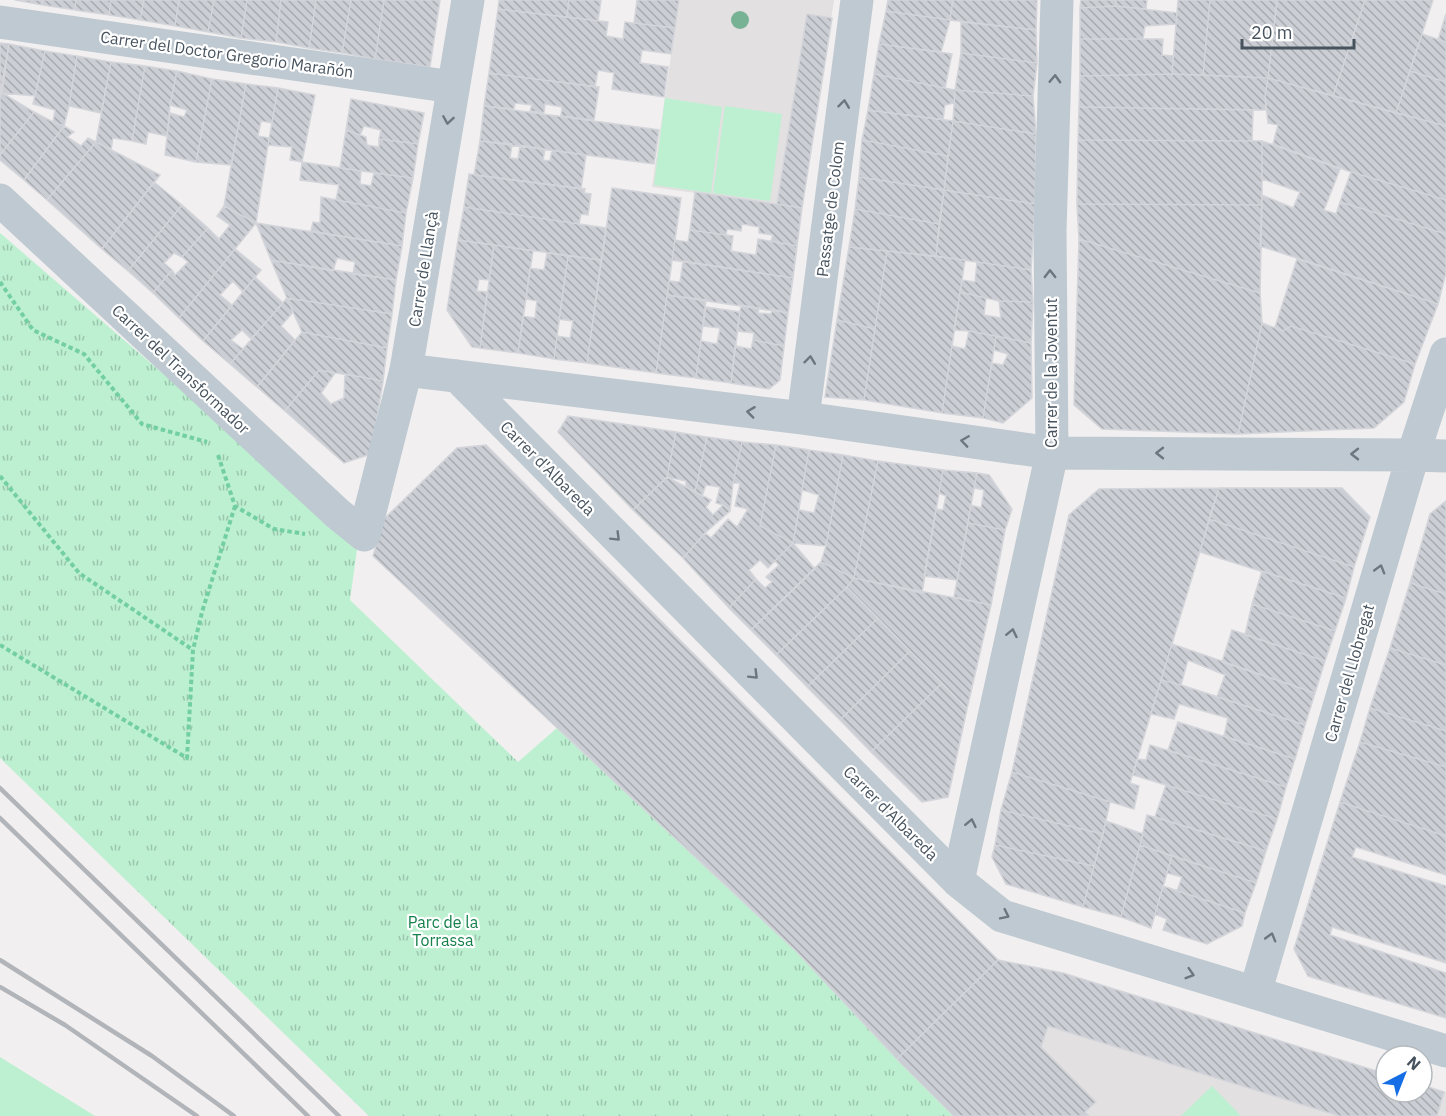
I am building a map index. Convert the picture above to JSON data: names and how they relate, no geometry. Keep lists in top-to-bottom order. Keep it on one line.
{"streets":{"street":["Carrer del Doctor Gregorio Marañón","Passatge de Colom","Carrer de Llançà","Carrer del Transformador","Carrer de la Joventut","Carrer d'Albareda","Carrer del Llobregat"]},"crossings":[["Carrer del Doctor Gregorio Marañón","Carrer de Llançà"],["Carrer de Llançà","Carrer del Transformador"],["Carrer de la Joventut","Carrer d'Albareda"],["Carrer d'Albareda","Carrer del Llobregat"]],"one_way":["Passatge de Colom","Carrer de Llançà","Carrer de la Joventut","Carrer d'Albareda","Carrer del Llobregat"],"parks":["Parc de la Torrassa"],"scale_bar":"20 m","north":"top right"}
